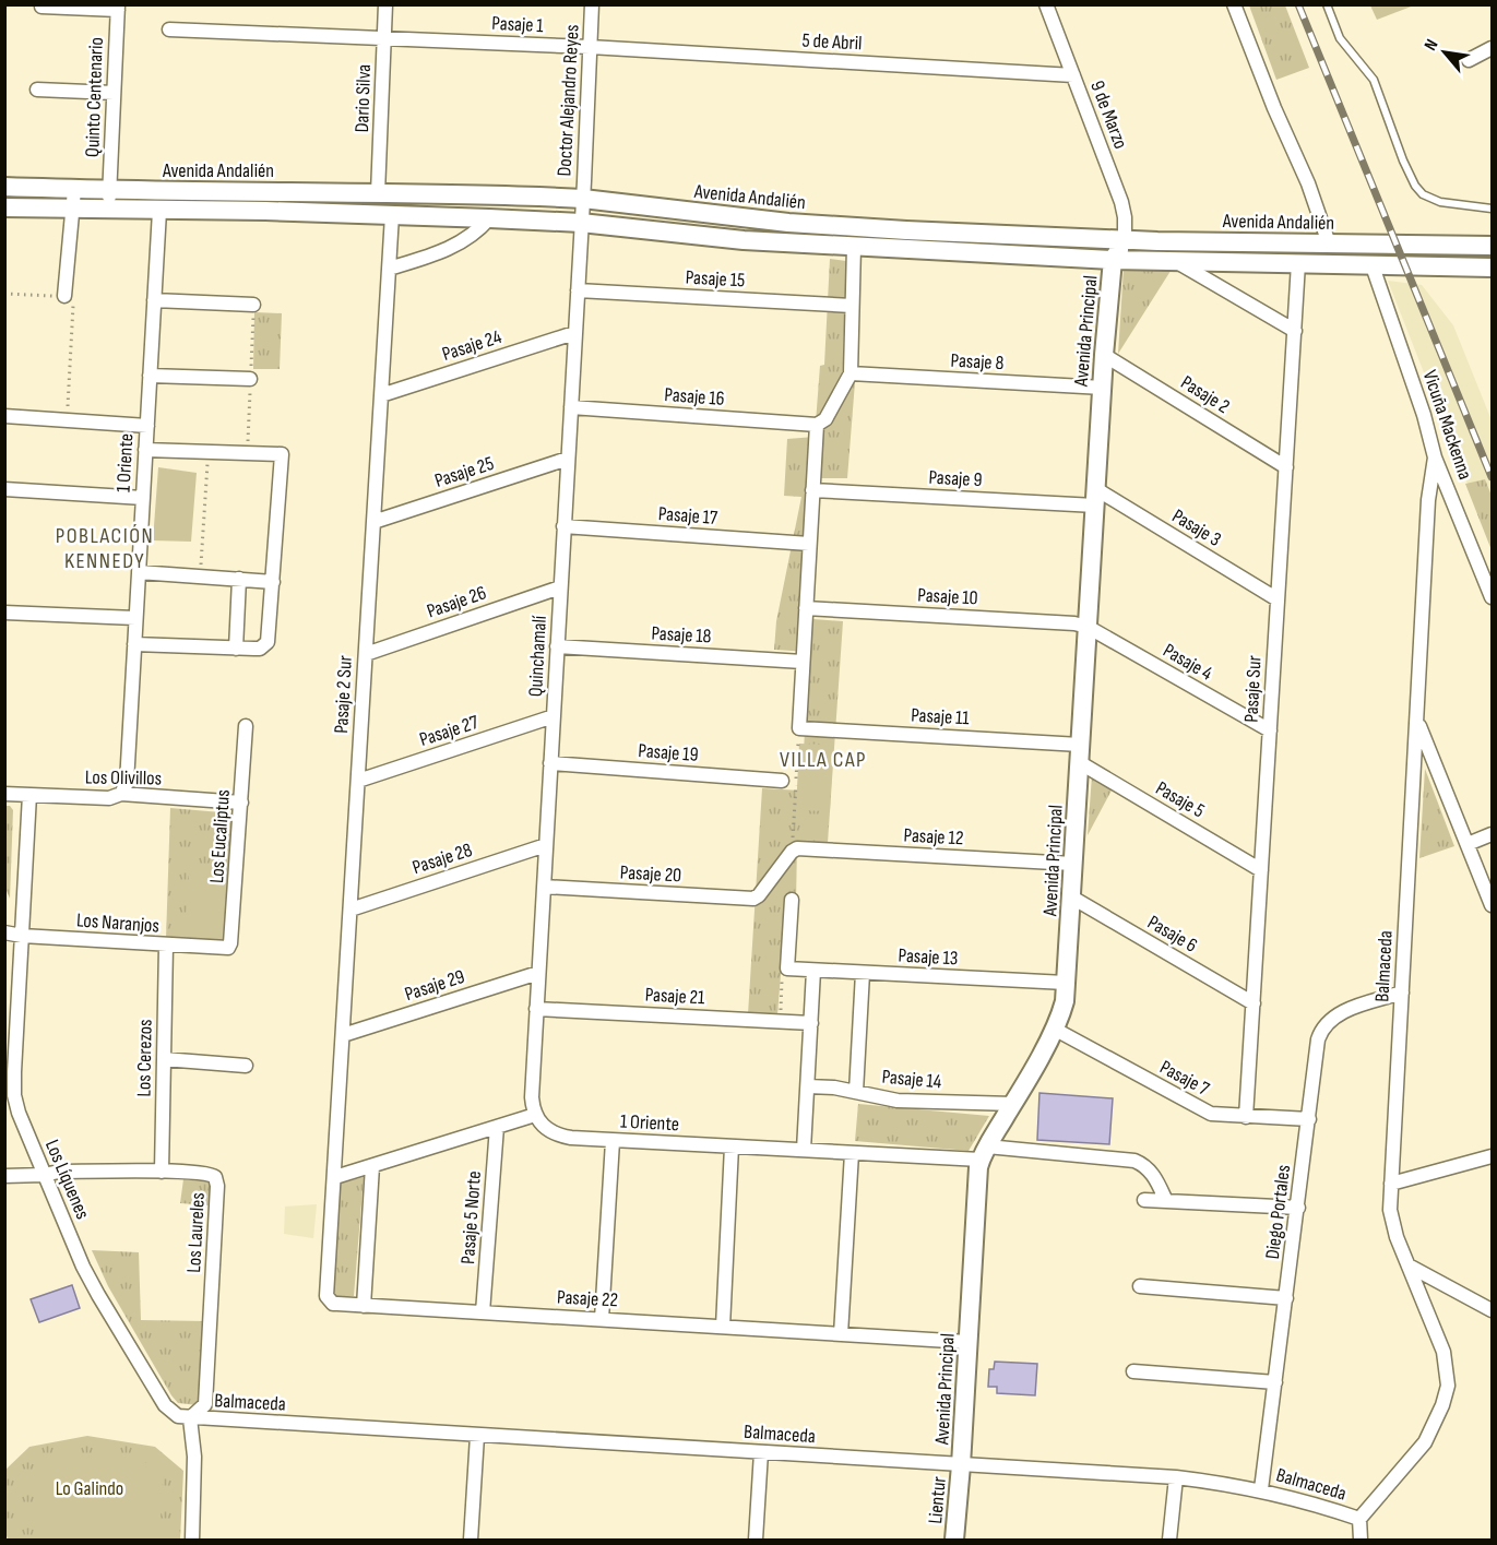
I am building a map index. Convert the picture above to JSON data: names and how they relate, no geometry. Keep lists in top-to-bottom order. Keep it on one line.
{"streets":{"main road":["Avenida Andalién","Avenida Principal","Lientur"],"street":["Pasaje 1","5 de Abril","Quinto Centenario","Dario Silva","Doctor Alejandro Reyes","9 de Marzo","Pasaje 15","Pasaje 24","Pasaje 8","Pasaje 2","Pasaje 16","Vicuña Mackenna","1 Oriente","Pasaje 25","Pasaje 9","Pasaje 17","Pasaje 3","Pasaje 10","Pasaje 26","Pasaje 18","Quinchamalí","Pasaje 4","Pasaje Sur","Pasaje 2 Sur","Pasaje 11","Pasaje 27","Pasaje 19","Los Olivillos","Pasaje 5","Los Eucaliptus","Pasaje 12","Pasaje 28","Pasaje 20","Los Naranjos","Pasaje 6","Pasaje 13","Balmaceda","Pasaje 29","Pasaje 21","Los Cerezos","Pasaje 7","Pasaje 14","Los Líquenes","Diego Portales","Pasaje 5 Norte","Los Laureles","Pasaje 22"]},"crossings":[["Pasaje 1","5 de Abril"],["Pasaje 1","Dario Silva"],["Pasaje 1","Doctor Alejandro Reyes"],["5 de Abril","Doctor Alejandro Reyes"],["5 de Abril","9 de Marzo"],["Quinto Centenario","Avenida Andalién"],["Dario Silva","Avenida Andalién"],["Doctor Alejandro Reyes","Avenida Andalién"],["Doctor Alejandro Reyes","Quinchamalí"],["9 de Marzo","Avenida Andalién"],["9 de Marzo","Avenida Principal"],["Avenida Andalién","Avenida Principal"],["Avenida Andalién","Vicuña Mackenna"],["Avenida Andalién","1 Oriente"],["Avenida Andalién","Quinchamalí"],["Avenida Andalién","Pasaje Sur"],["Avenida Andalién","Pasaje 2 Sur"],["Pasaje 15","Quinchamalí"],["Avenida Principal","Pasaje 8"],["Avenida Principal","Pasaje 2"],["Avenida Principal","1 Oriente"],["Avenida Principal","Pasaje 9"],["Avenida Principal","Pasaje 3"],["Avenida Principal","Pasaje 10"],["Avenida Principal","Pasaje 4"],["Avenida Principal","Pasaje 11"],["Avenida Principal","Pasaje 5"],["Avenida Principal","Pasaje 12"],["Avenida Principal","Pasaje 6"],["Avenida Principal","Pasaje 13"],["Avenida Principal","Balmaceda"],["Avenida Principal","Pasaje 7"],["Avenida Principal","Pasaje 14"],["Avenida Principal","Pasaje 22"],["Avenida Principal","Lientur"],["Pasaje 24","Quinchamalí"],["Pasaje 24","Pasaje 2 Sur"],["Pasaje 2","Pasaje Sur"],["Pasaje 16","Quinchamalí"],["Vicuña Mackenna","Balmaceda"],["1 Oriente","Quinchamalí"],["1 Oriente","Los Olivillos"],["Pasaje 25","Quinchamalí"],["Pasaje 25","Pasaje 2 Sur"],["Pasaje 9","Pasaje 3"],["Pasaje 17","Quinchamalí"],["Pasaje 3","Pasaje Sur"],["Pasaje 10","Pasaje 4"],["Pasaje 26","Quinchamalí"],["Pasaje 26","Pasaje 2 Sur"],["Pasaje 18","Quinchamalí"],["Quinchamalí","Pasaje 27"],["Quinchamalí","Pasaje 19"],["Quinchamalí","Pasaje 28"],["Quinchamalí","Pasaje 20"],["Quinchamalí","Pasaje 29"],["Quinchamalí","Pasaje 21"],["Pasaje 4","Pasaje Sur"],["Pasaje Sur","Pasaje 5"],["Pasaje Sur","Pasaje 6"],["Pasaje Sur","Pasaje 7"],["Pasaje 2 Sur","Pasaje 27"],["Pasaje 2 Sur","Pasaje 28"],["Pasaje 2 Sur","Pasaje 29"],["Pasaje 2 Sur","Pasaje 22"],["Pasaje 11","Pasaje 5"],["Los Olivillos","Los Eucaliptus"],["Los Olivillos","Los Líquenes"],["Los Eucaliptus","Los Naranjos"],["Pasaje 12","Pasaje 20"],["Los Naranjos","Los Cerezos"],["Los Naranjos","Los Líquenes"],["Balmaceda","Los Líquenes"],["Balmaceda","Diego Portales"],["Balmaceda","Los Laureles"],["Balmaceda","Lientur"],["Los Cerezos","Los Laureles"],["Pasaje 7","Diego Portales"],["Los Líquenes","Los Laureles"],["Pasaje 5 Norte","Pasaje 22"]],"districts":["POBLACIÓN KENNEDY","VILLA CAP"],"parks":["Lo Galindo"],"north":"top left"}
